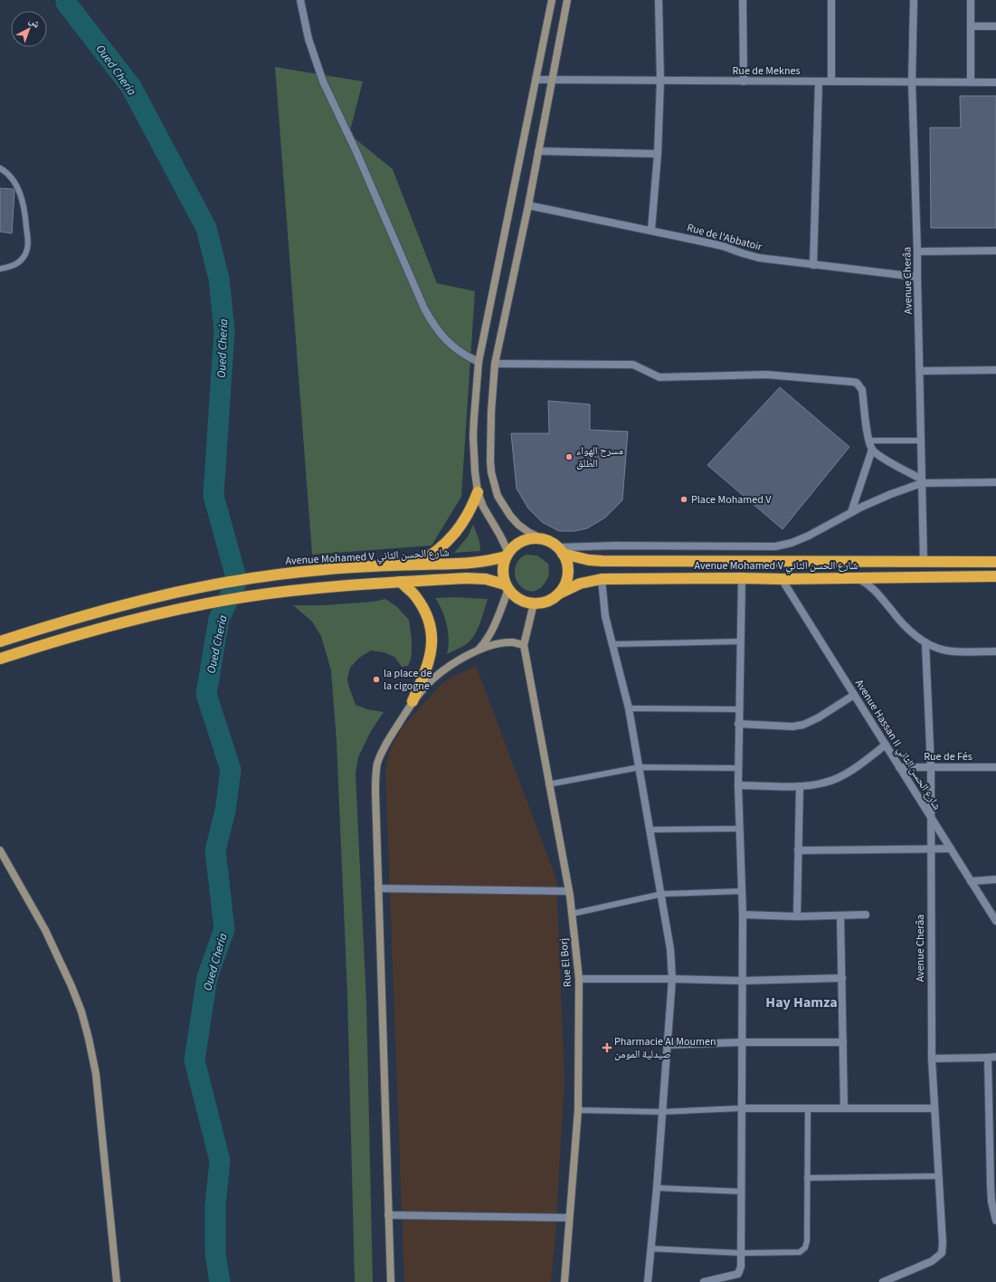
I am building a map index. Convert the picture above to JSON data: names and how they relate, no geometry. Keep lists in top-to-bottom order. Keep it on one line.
{"streets":{"highway":["Avenue Mohamed V شارع الحسن الثاني"],"main road":["Rue El Borj"],"street":["Rue de Meknes","Rue de l'Abbatoir","Avenue Cherâa","Avenue Hassan II شارع الحسن الثاني","Rue de Fés"]},"crossings":[["Rue de Meknes","Avenue Cherâa"],["Rue de l'Abbatoir","Avenue Cherâa"],["Avenue Cherâa","Avenue Mohamed V شارع الحسن الثاني"],["Avenue Cherâa","Avenue Hassan II شارع الحسن الثاني"],["Avenue Cherâa","Rue de Fés"],["Avenue Mohamed V شارع الحسن الثاني","Avenue Hassan II شارع الحسن الثاني"],["Avenue Hassan II شارع الحسن الثاني","Rue de Fés"]],"districts":["Hay Hamza"],"water":["Oued Cheria"],"places":{"other":["مسرح الهواء الطلق","Place Mohamed V","la place de la cigogne"],"health":["Pharmacie Al Moumen صيدلية المومن"]},"north":"top right"}
